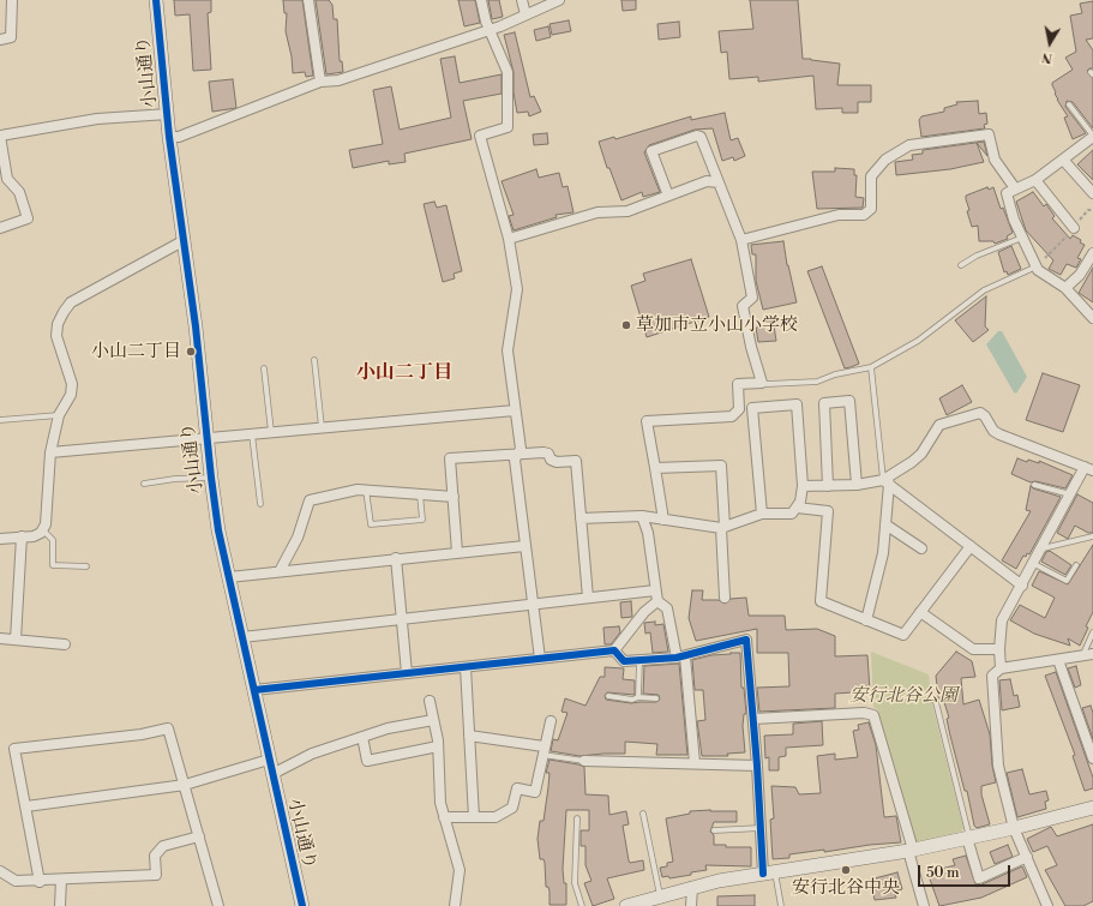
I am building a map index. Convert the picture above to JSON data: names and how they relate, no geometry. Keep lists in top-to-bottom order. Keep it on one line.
{"streets":{"street":["小山通り"]},"districts":["小山二丁目"],"parks":["安行北谷公園"],"places":["草加市立小山小学校","小山二丁目","安行北谷中央"],"scale_bar":"50 m","north":"bottom"}
